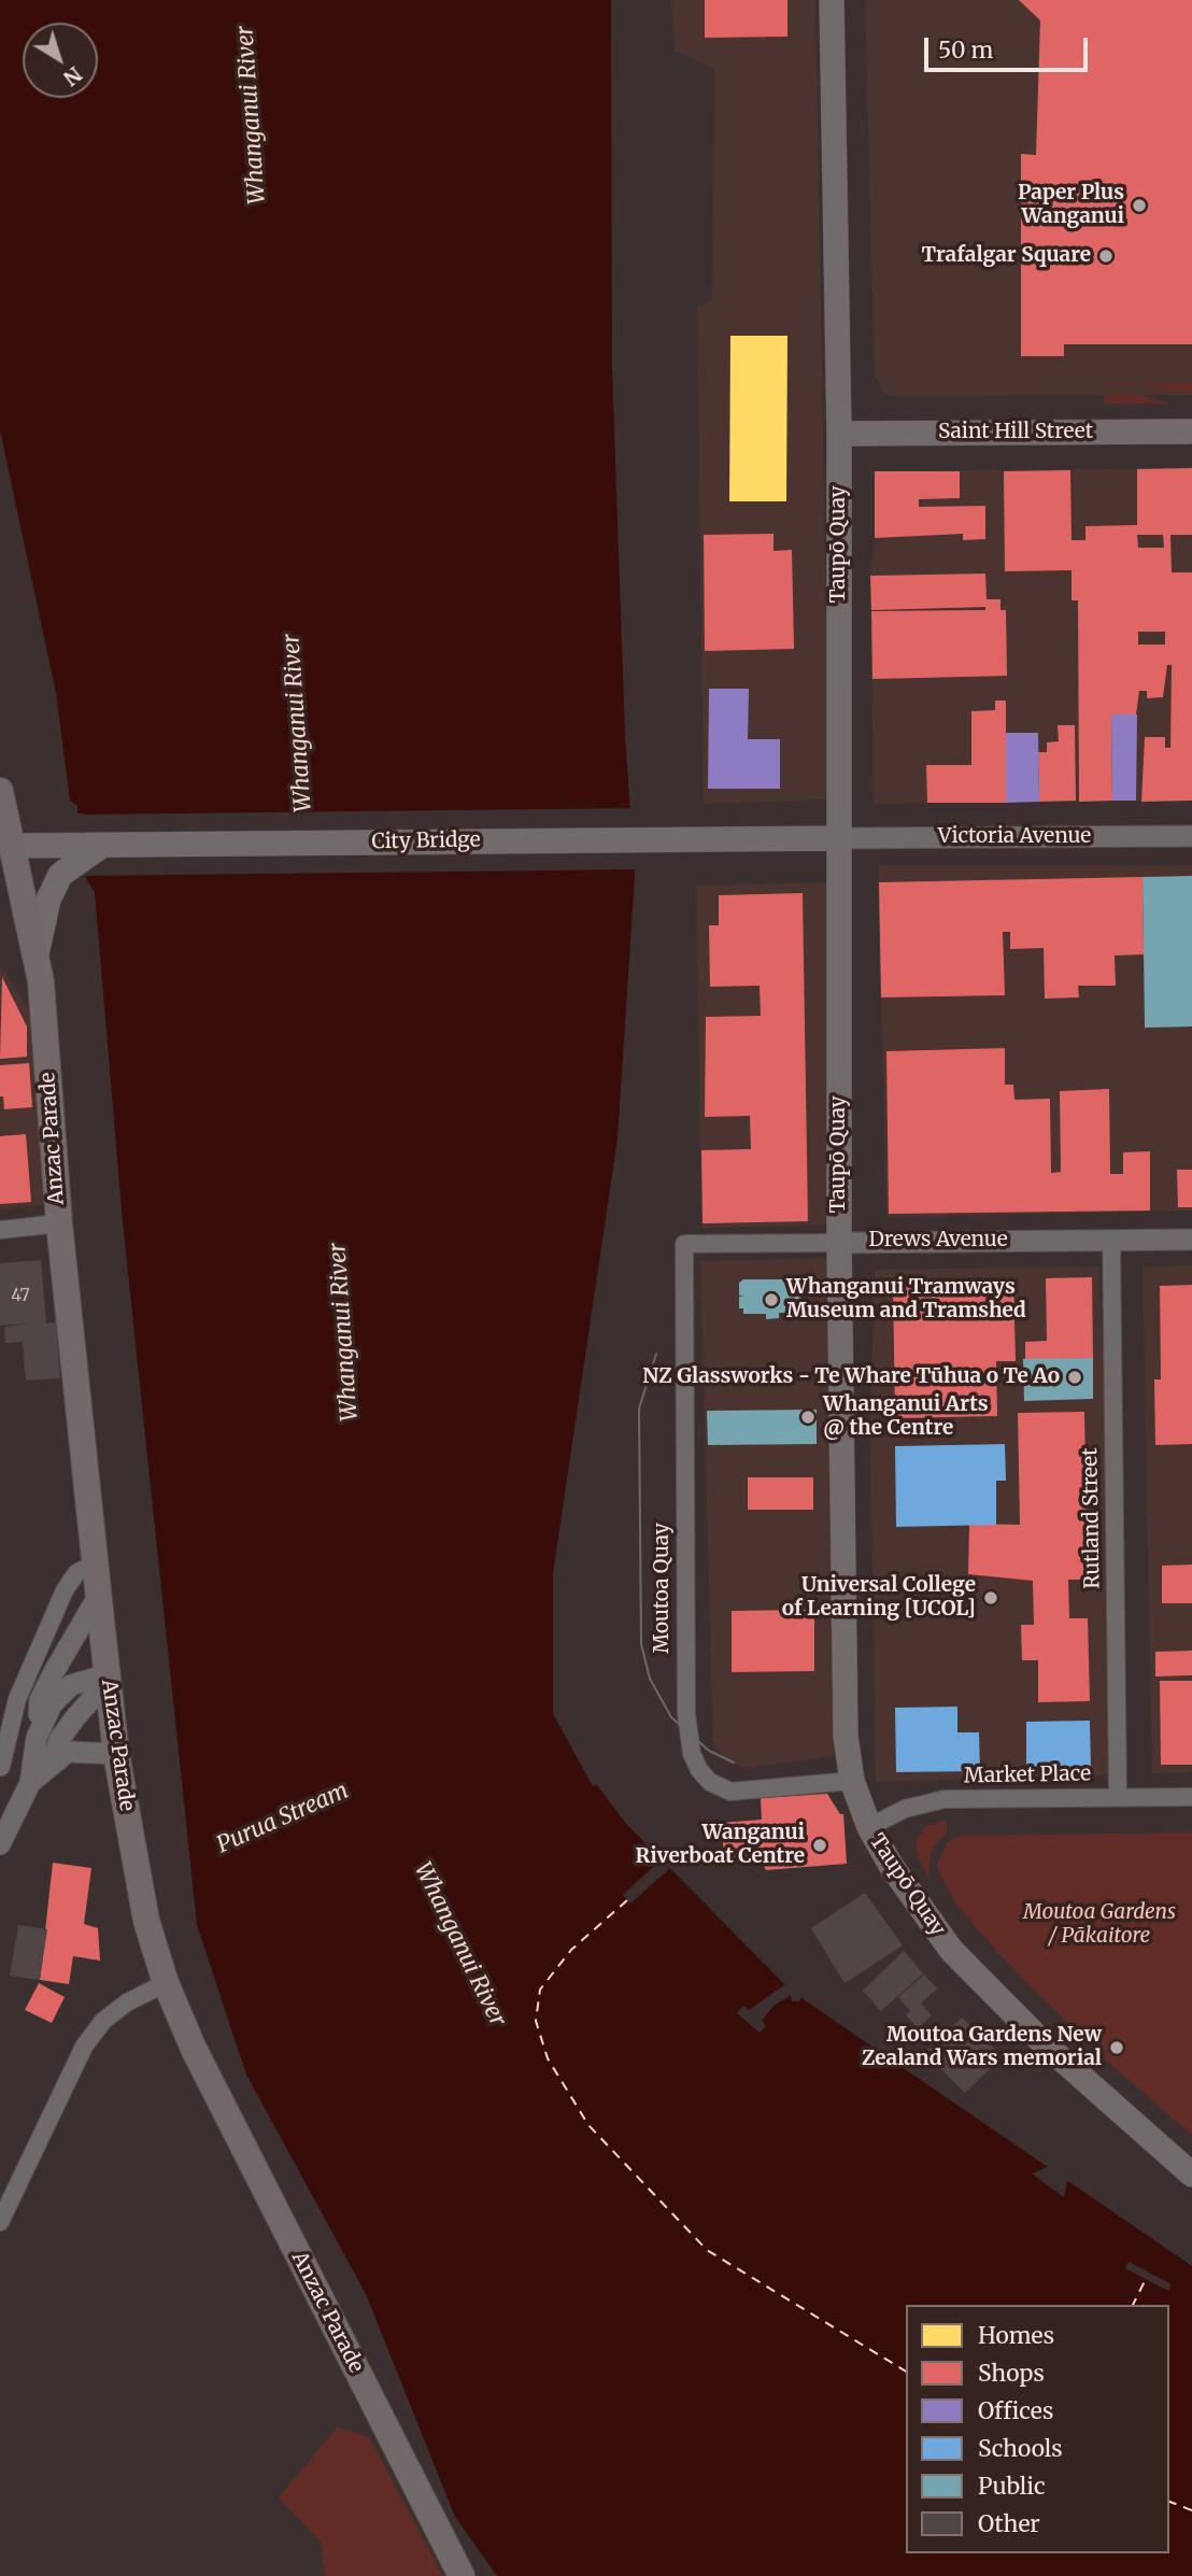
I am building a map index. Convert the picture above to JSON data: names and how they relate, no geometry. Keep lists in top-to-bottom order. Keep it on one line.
{"streets":{"main road":["Saint Hill Street","Taupō Quay","City Bridge","Anzac Parade"],"street":["Victoria Avenue","Drews Avenue","Rutland Street","Moutoa Quay","Market Place"]},"crossings":[["Saint Hill Street","Taupō Quay"],["Taupō Quay","Victoria Avenue"],["Taupō Quay","City Bridge"],["Taupō Quay","Drews Avenue"],["Taupō Quay","Moutoa Quay"],["Taupō Quay","Market Place"],["Victoria Avenue","City Bridge"],["City Bridge","Anzac Parade"],["Drews Avenue","Rutland Street"],["Drews Avenue","Moutoa Quay"],["Rutland Street","Market Place"]],"water":["Whanganui River","Purua Stream"],"parks":["Moutoa Gardens / Pākaitore"],"places":["Paper Plus Wanganui","Trafalgar Square","Whanganui Tramways Museum and Tramshed","NZ Glassworks - Te Whare Tūhua o Te Ao","Whanganui Arts @ the Centre","Universal College of Learning [UCOL]","Wanganui Riverboat Centre","Moutoa Gardens New Zealand Wars memorial"],"house_numbers":["47"],"legend":["Homes","Shops","Offices","Schools","Public","Other"],"scale_bar":"50 m","north":"bottom right"}
